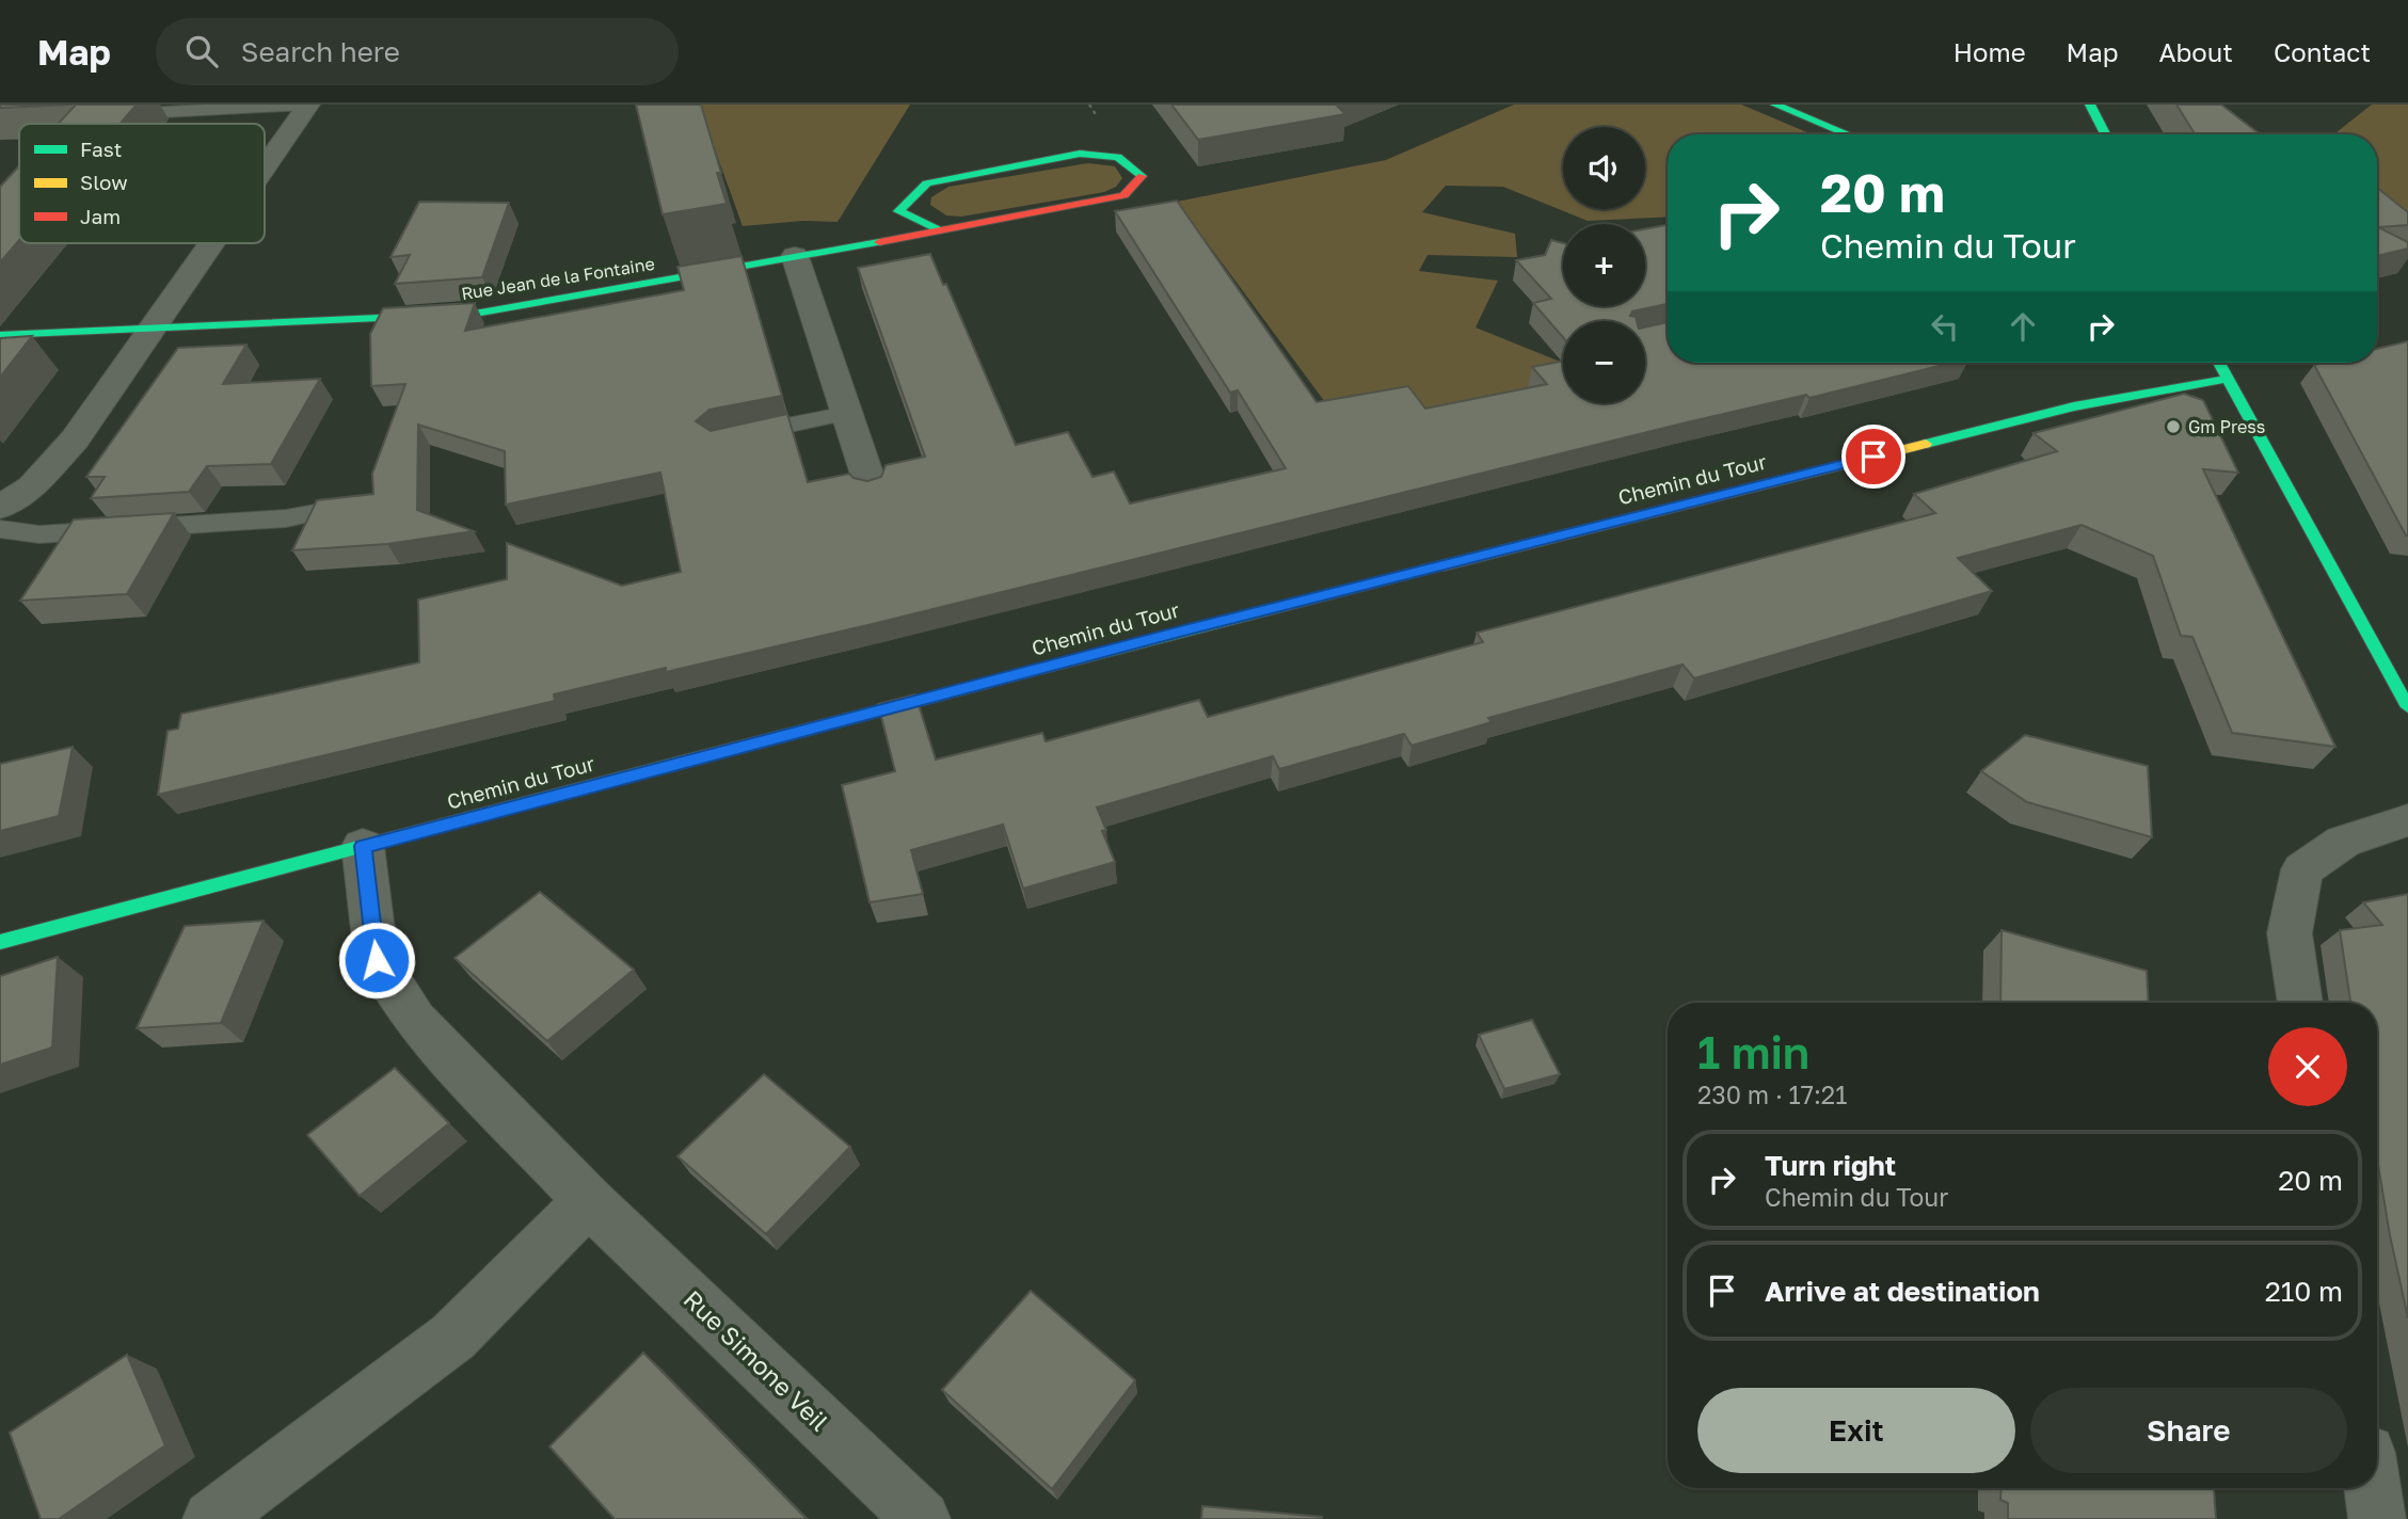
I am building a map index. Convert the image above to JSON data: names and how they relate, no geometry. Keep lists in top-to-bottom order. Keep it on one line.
{"streets":{"street":["Rue Jean de la Fontaine","Chemin du Tour","Rue Simone Veil"]},"crossings":[["Chemin du Tour","Rue Simone Veil"]],"places":["Gm Press"],"legend":["Fast","Slow","Jam"],"page":{"header":"Map","search":"Search here","nav":["Home","Map","About","Contact"],"map_buttons":["+","−"],"turn":["20 m","Chemin du Tour"],"heading":["1 min","230 m · 17:21"],"list":[{"name":"Turn right","note":"Chemin du Tour","value":"20 m"},{"name":"Arrive at destination","value":"210 m"}],"buttons":["Exit","Share"]}}
